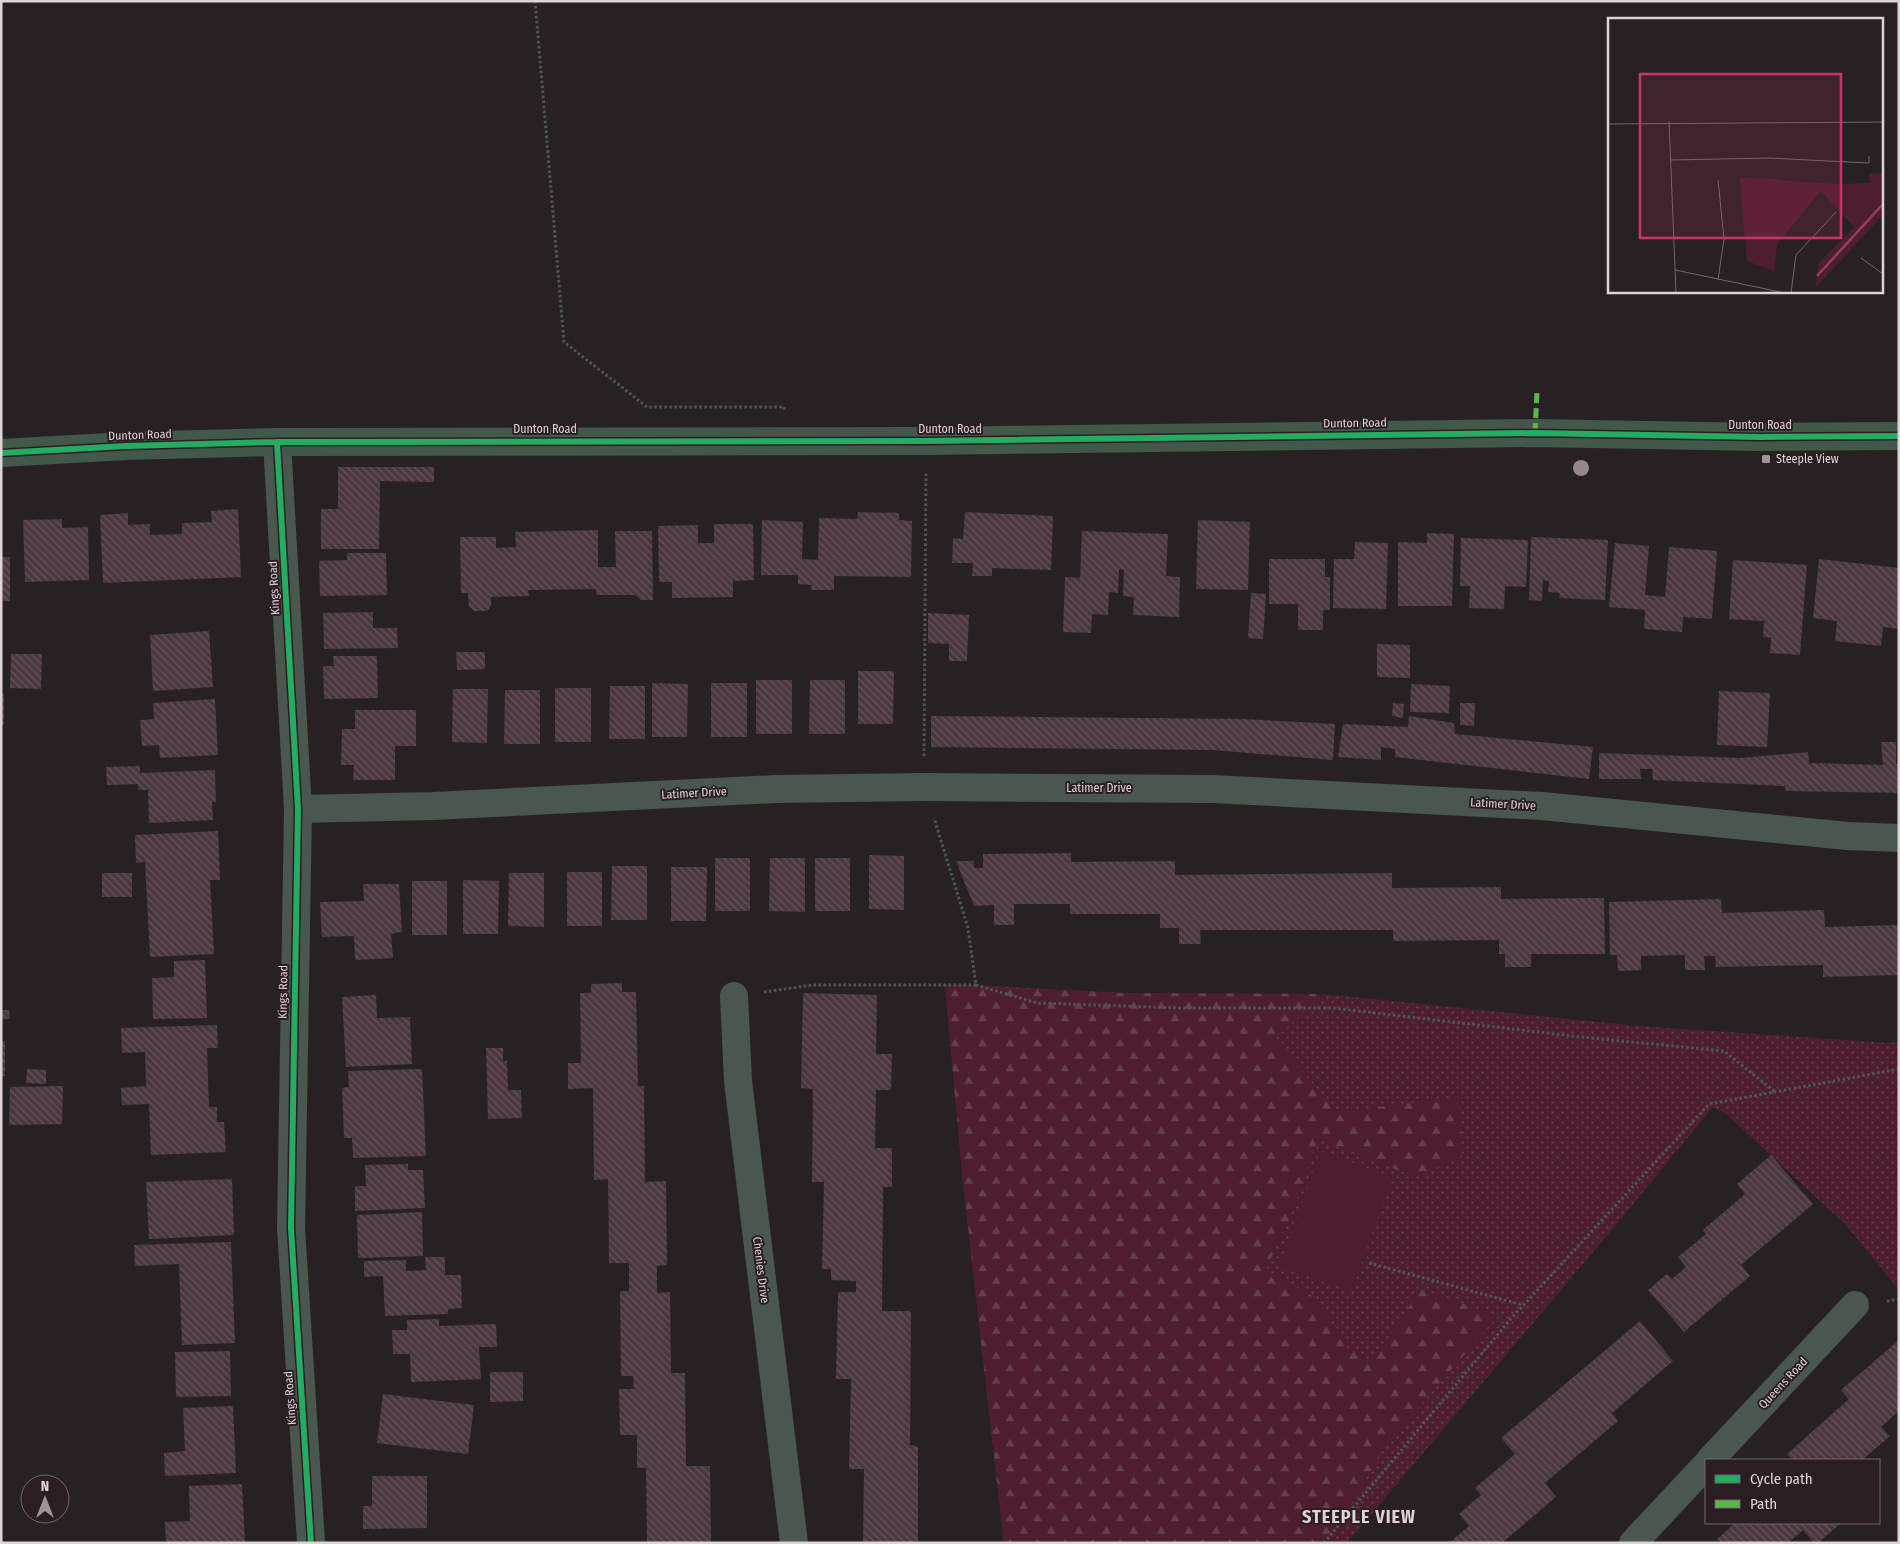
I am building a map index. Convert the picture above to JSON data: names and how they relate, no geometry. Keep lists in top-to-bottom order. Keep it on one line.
{"streets":{"street":["Dunton Road","Kings Road","Latimer Drive","Chenies Drive","Queens Road"]},"crossings":[["Dunton Road","Kings Road"],["Kings Road","Latimer Drive"]],"districts":["STEEPLE VIEW"],"places":{"transit":["Steeple View"]},"legend":["Cycle path","Path"],"north":"top"}
